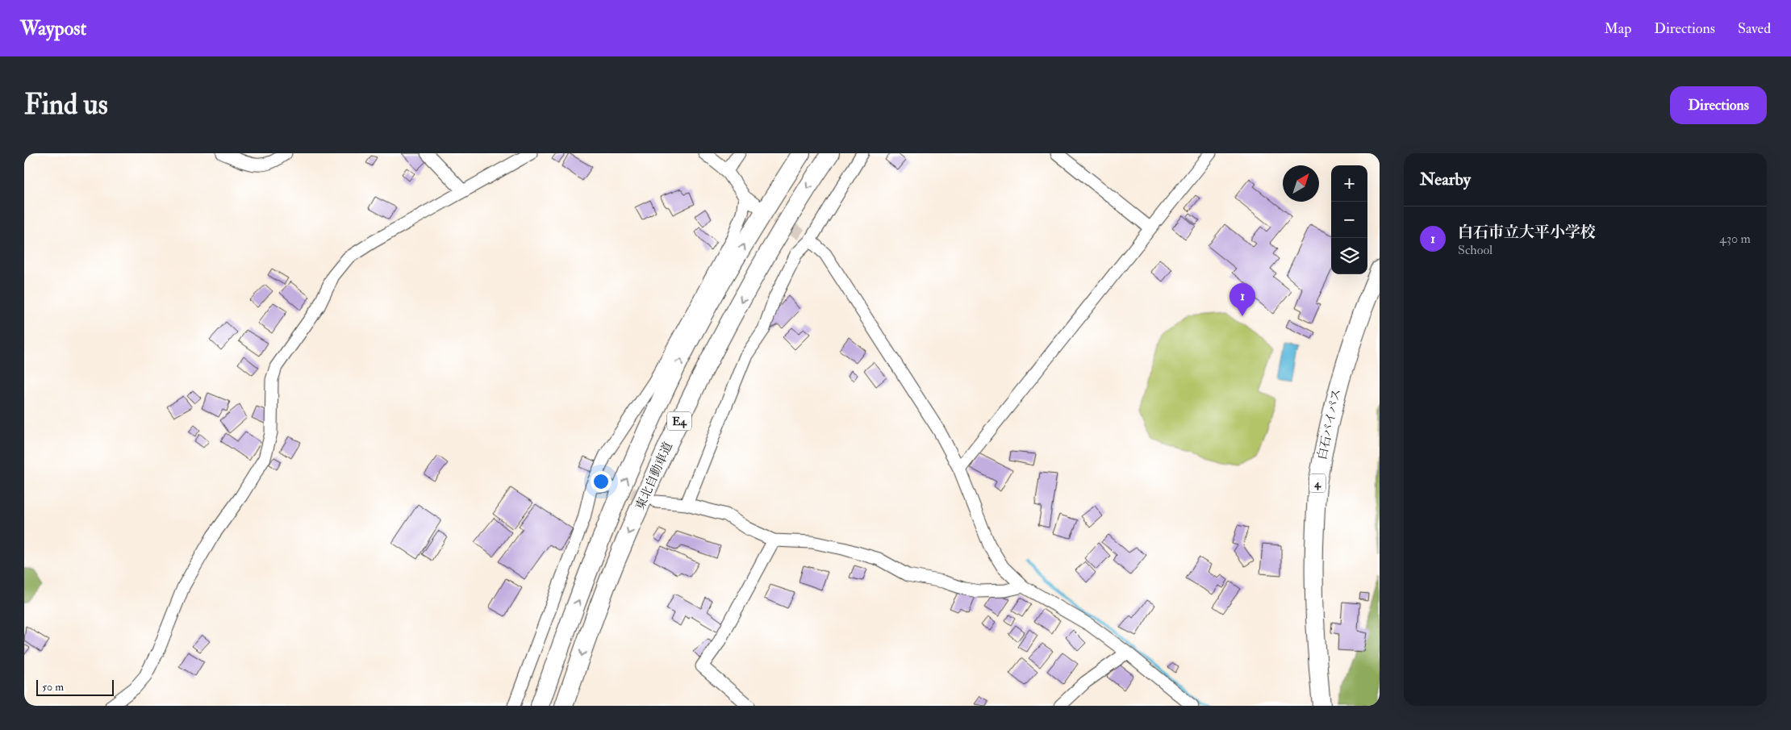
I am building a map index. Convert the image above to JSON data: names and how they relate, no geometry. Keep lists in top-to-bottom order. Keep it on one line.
{"streets":{"highway":["E4","白石バイパス","東北自動車道","4"]},"scale_bar":"50 m","north":"top right","page":{"header":"Waypost","nav":["Map","Directions","Saved"],"buttons":"Directions","title":"Find us","heading":"Nearby","map_buttons":["+","−"],"list":[{"mark":"1","name":"白石市立大平小学校","note":"School","value":"430 m"}],"pins":"1","scale":"50 m"}}
